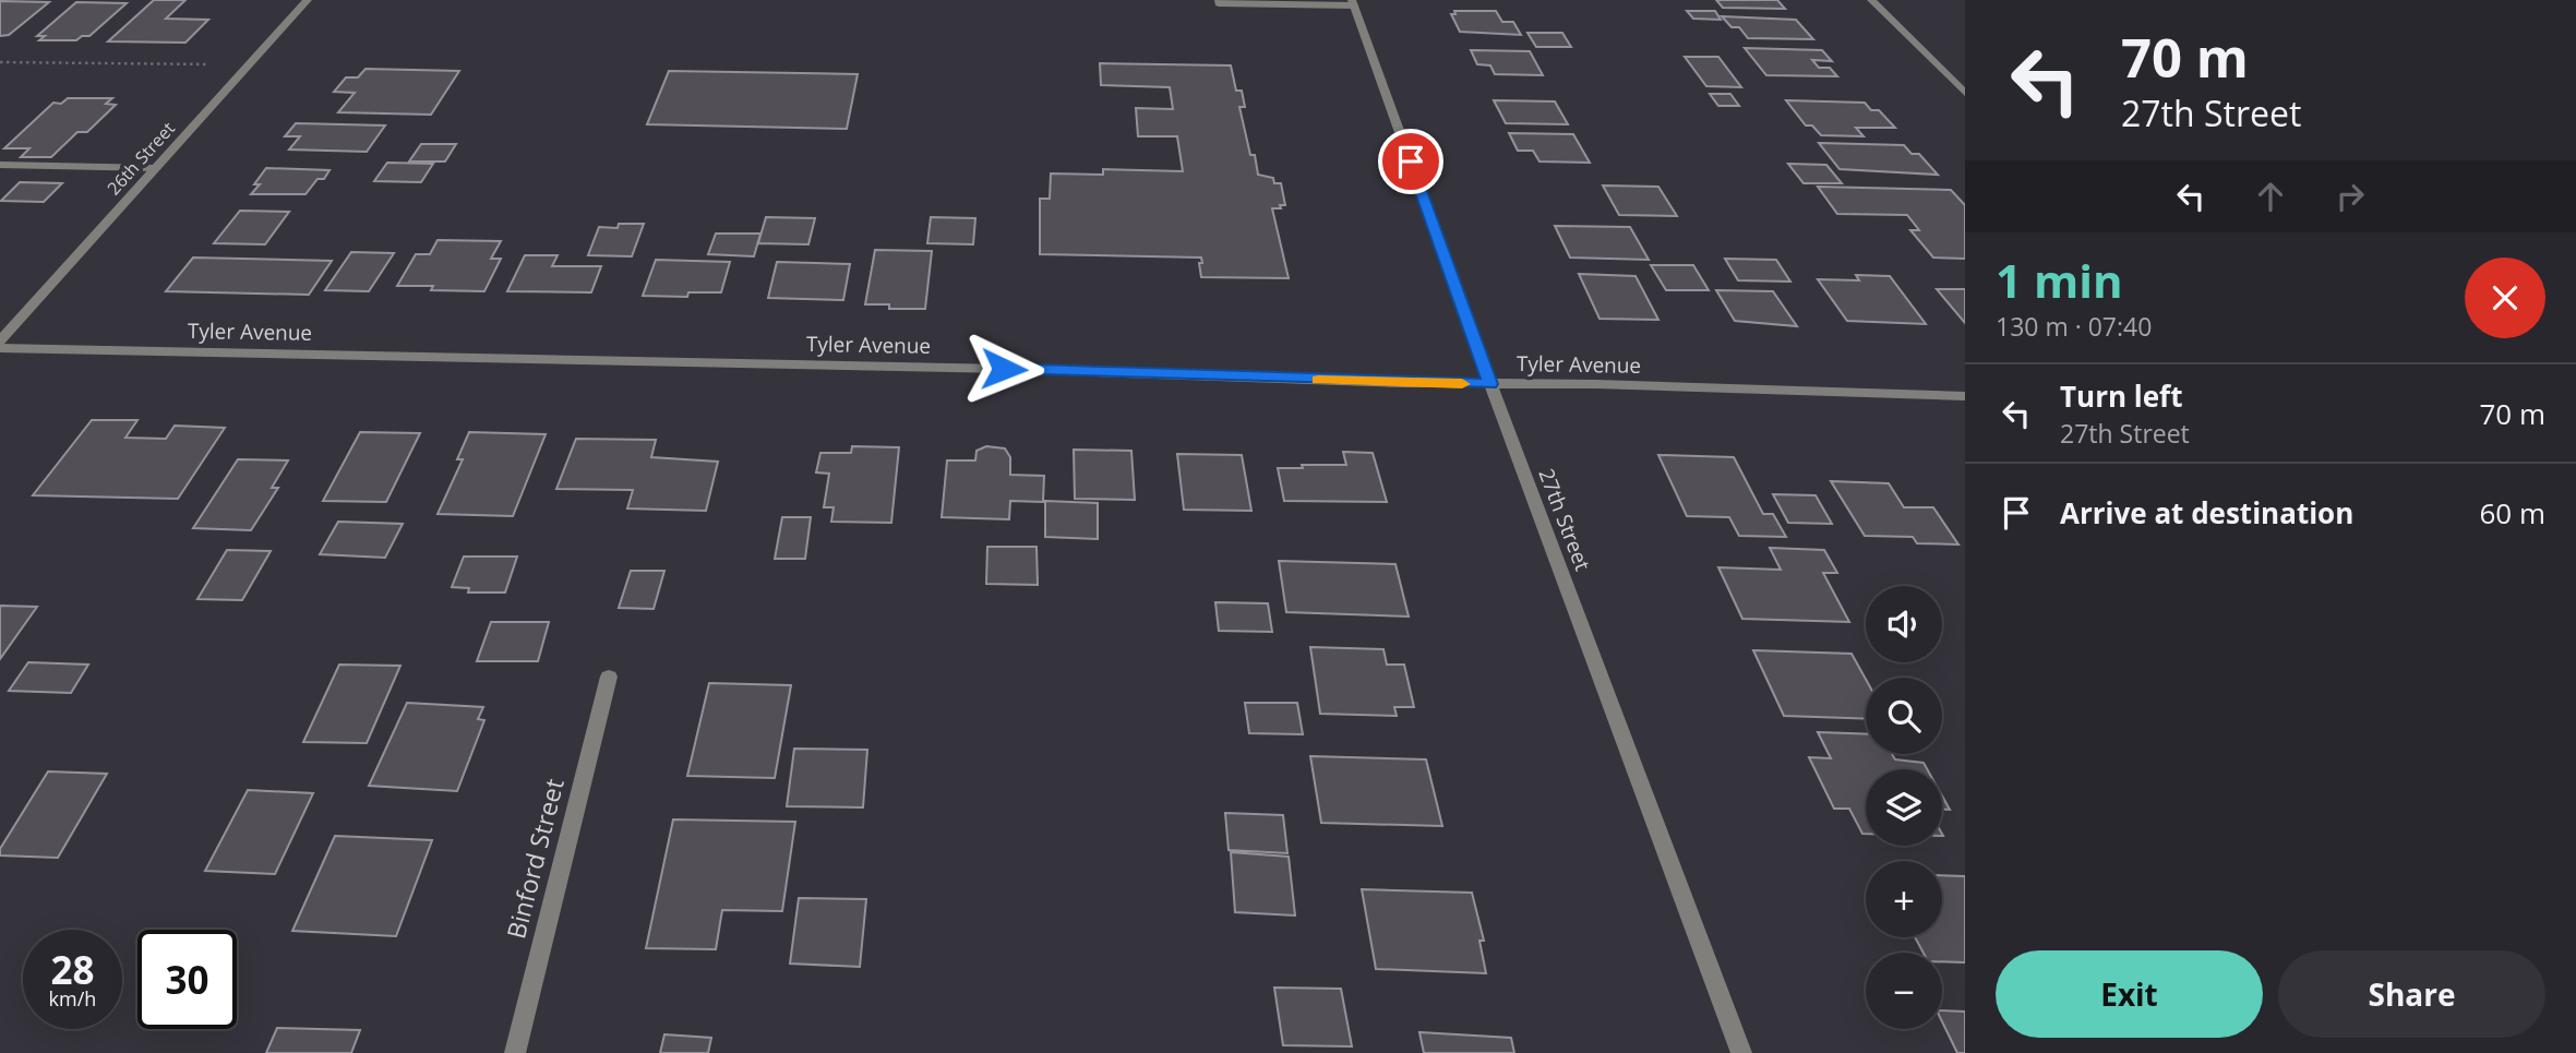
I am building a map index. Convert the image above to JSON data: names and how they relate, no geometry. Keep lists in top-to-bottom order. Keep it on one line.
{"streets":{"street":["26th Street","Tyler Avenue","27th Street","Binford Street"]},"crossings":[["Tyler Avenue","27th Street"]],"page":{"turn":["70 m","27th Street"],"heading":["1 min","130 m · 07:40"],"list":[{"name":"Turn left","note":"27th Street","value":"70 m"},{"name":"Arrive at destination","value":"60 m"}],"map_buttons":["+","−"],"speed":"28 km/h","limit":"30","buttons":["Exit","Share"]}}
